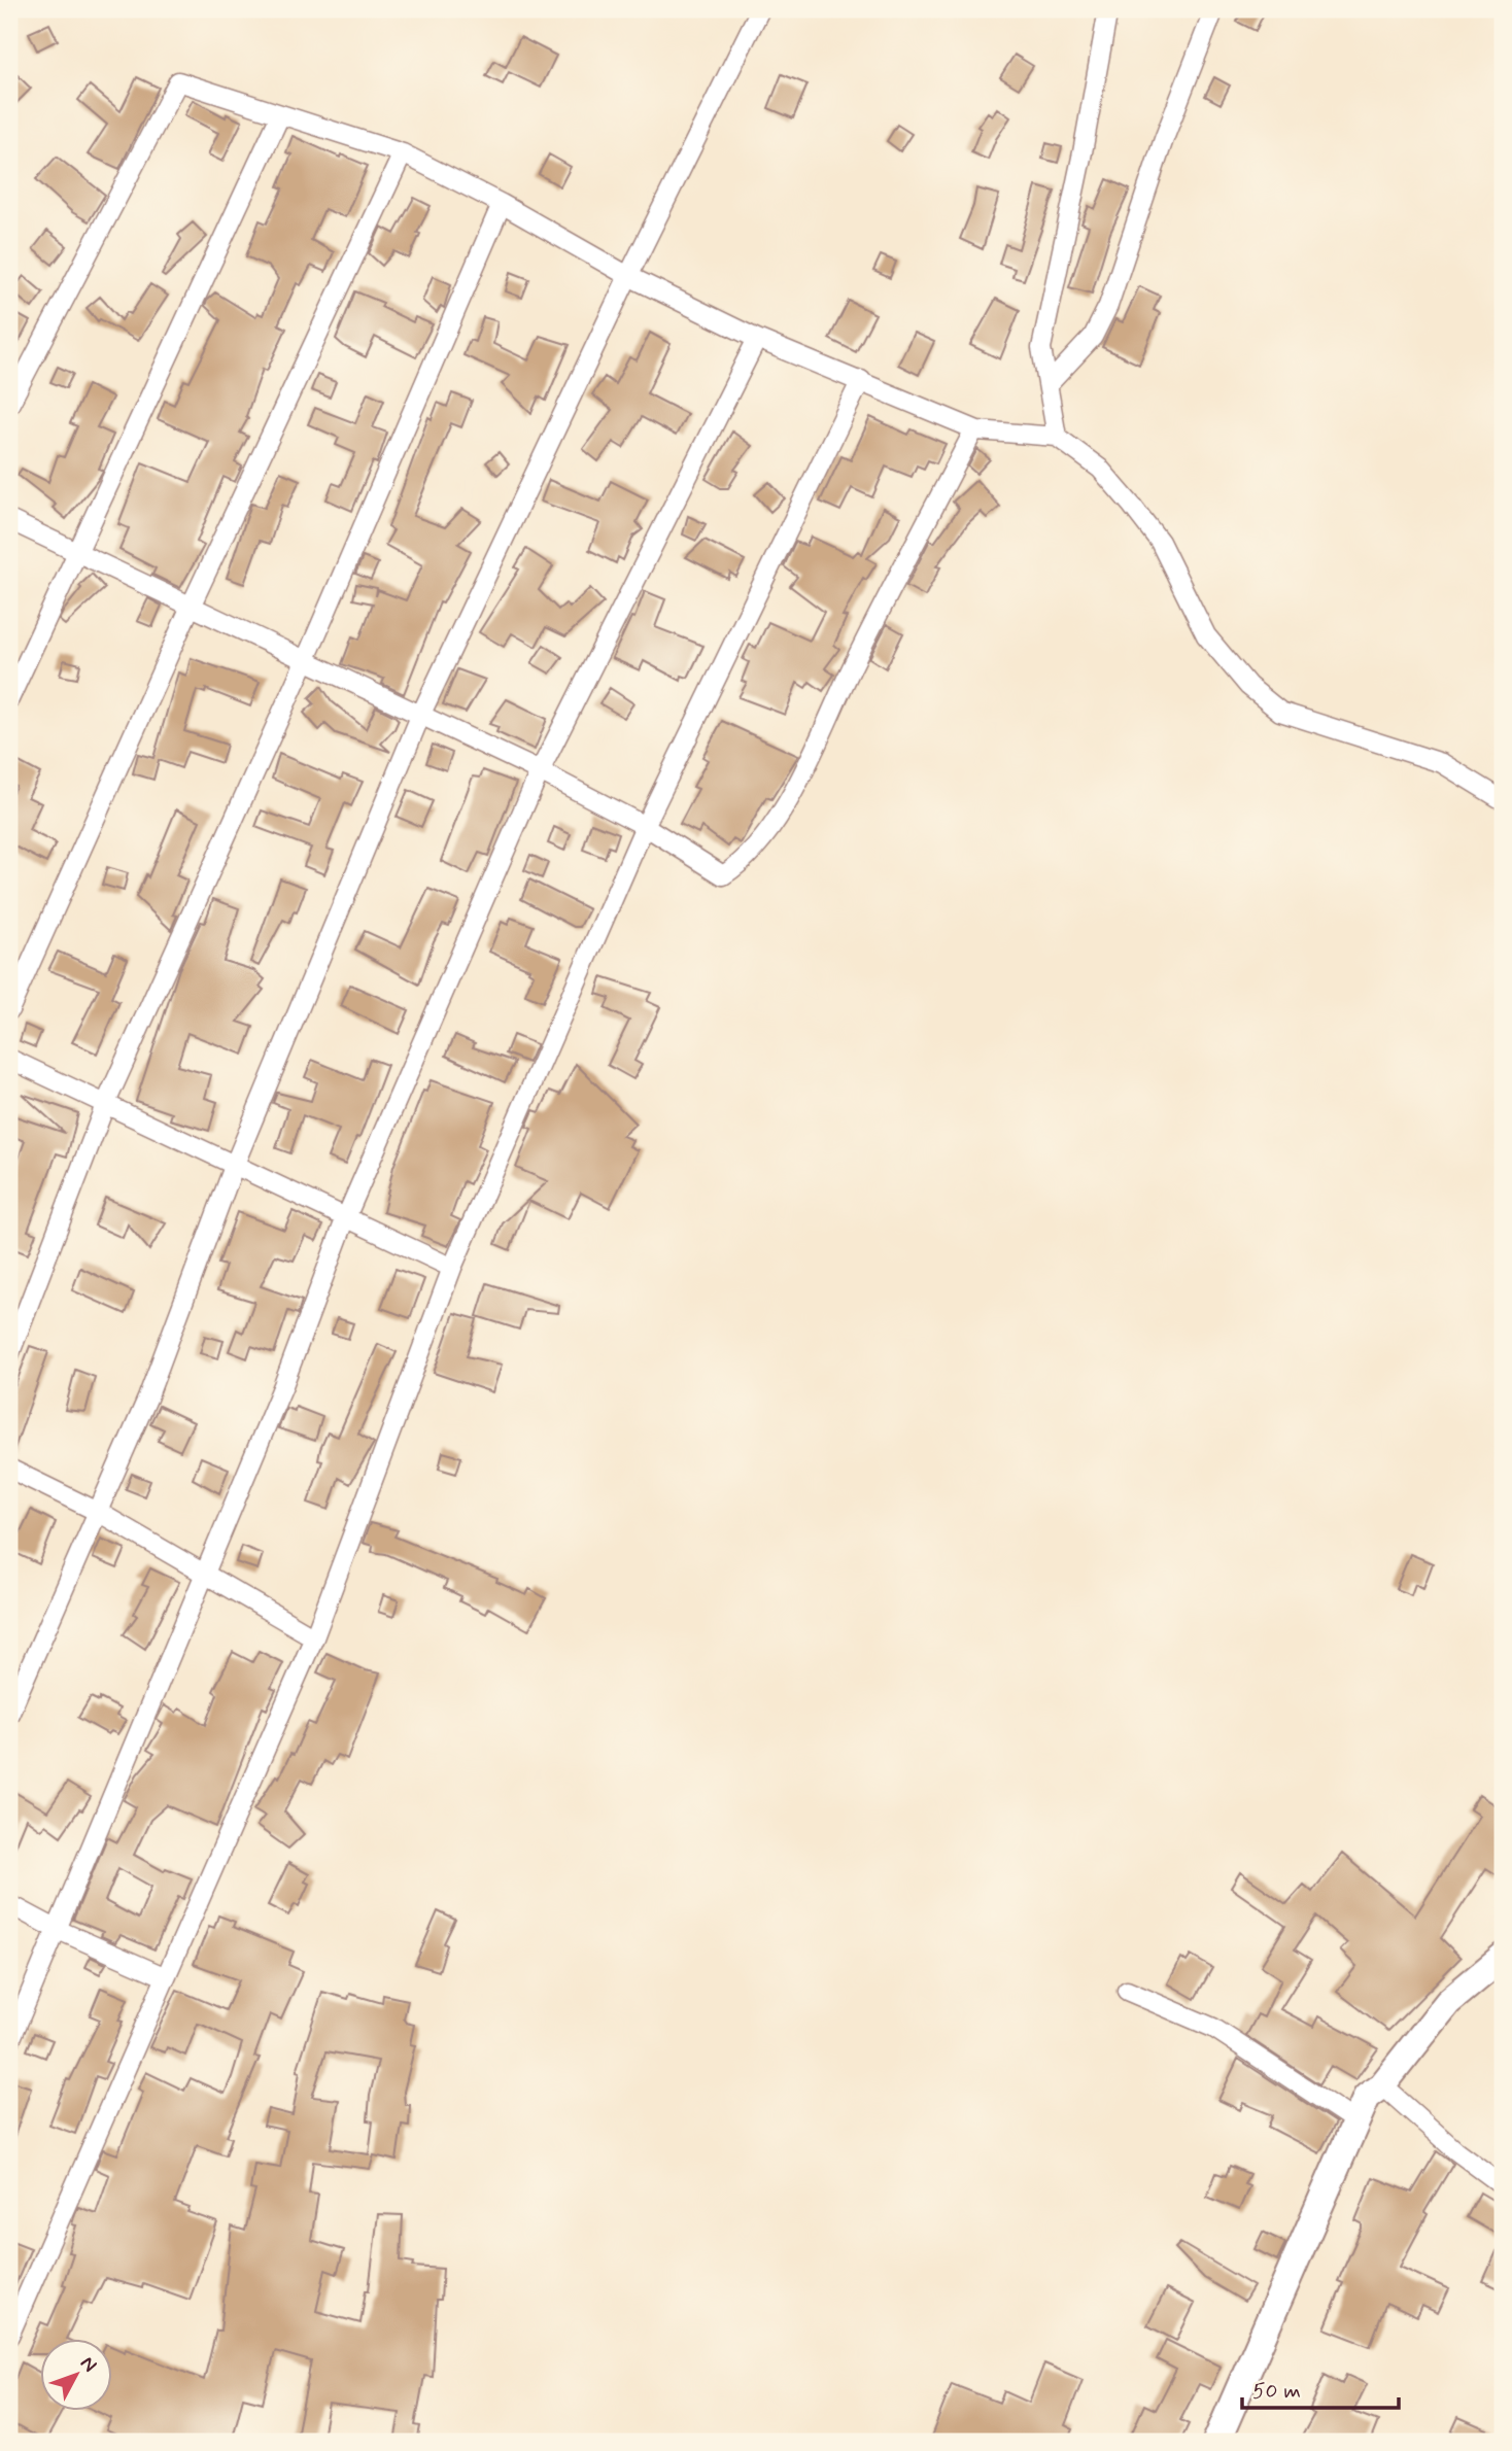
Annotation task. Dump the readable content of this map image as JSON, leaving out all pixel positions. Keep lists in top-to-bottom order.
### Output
{
  "scale_bar": "50 m",
  "north": "top right"
}
